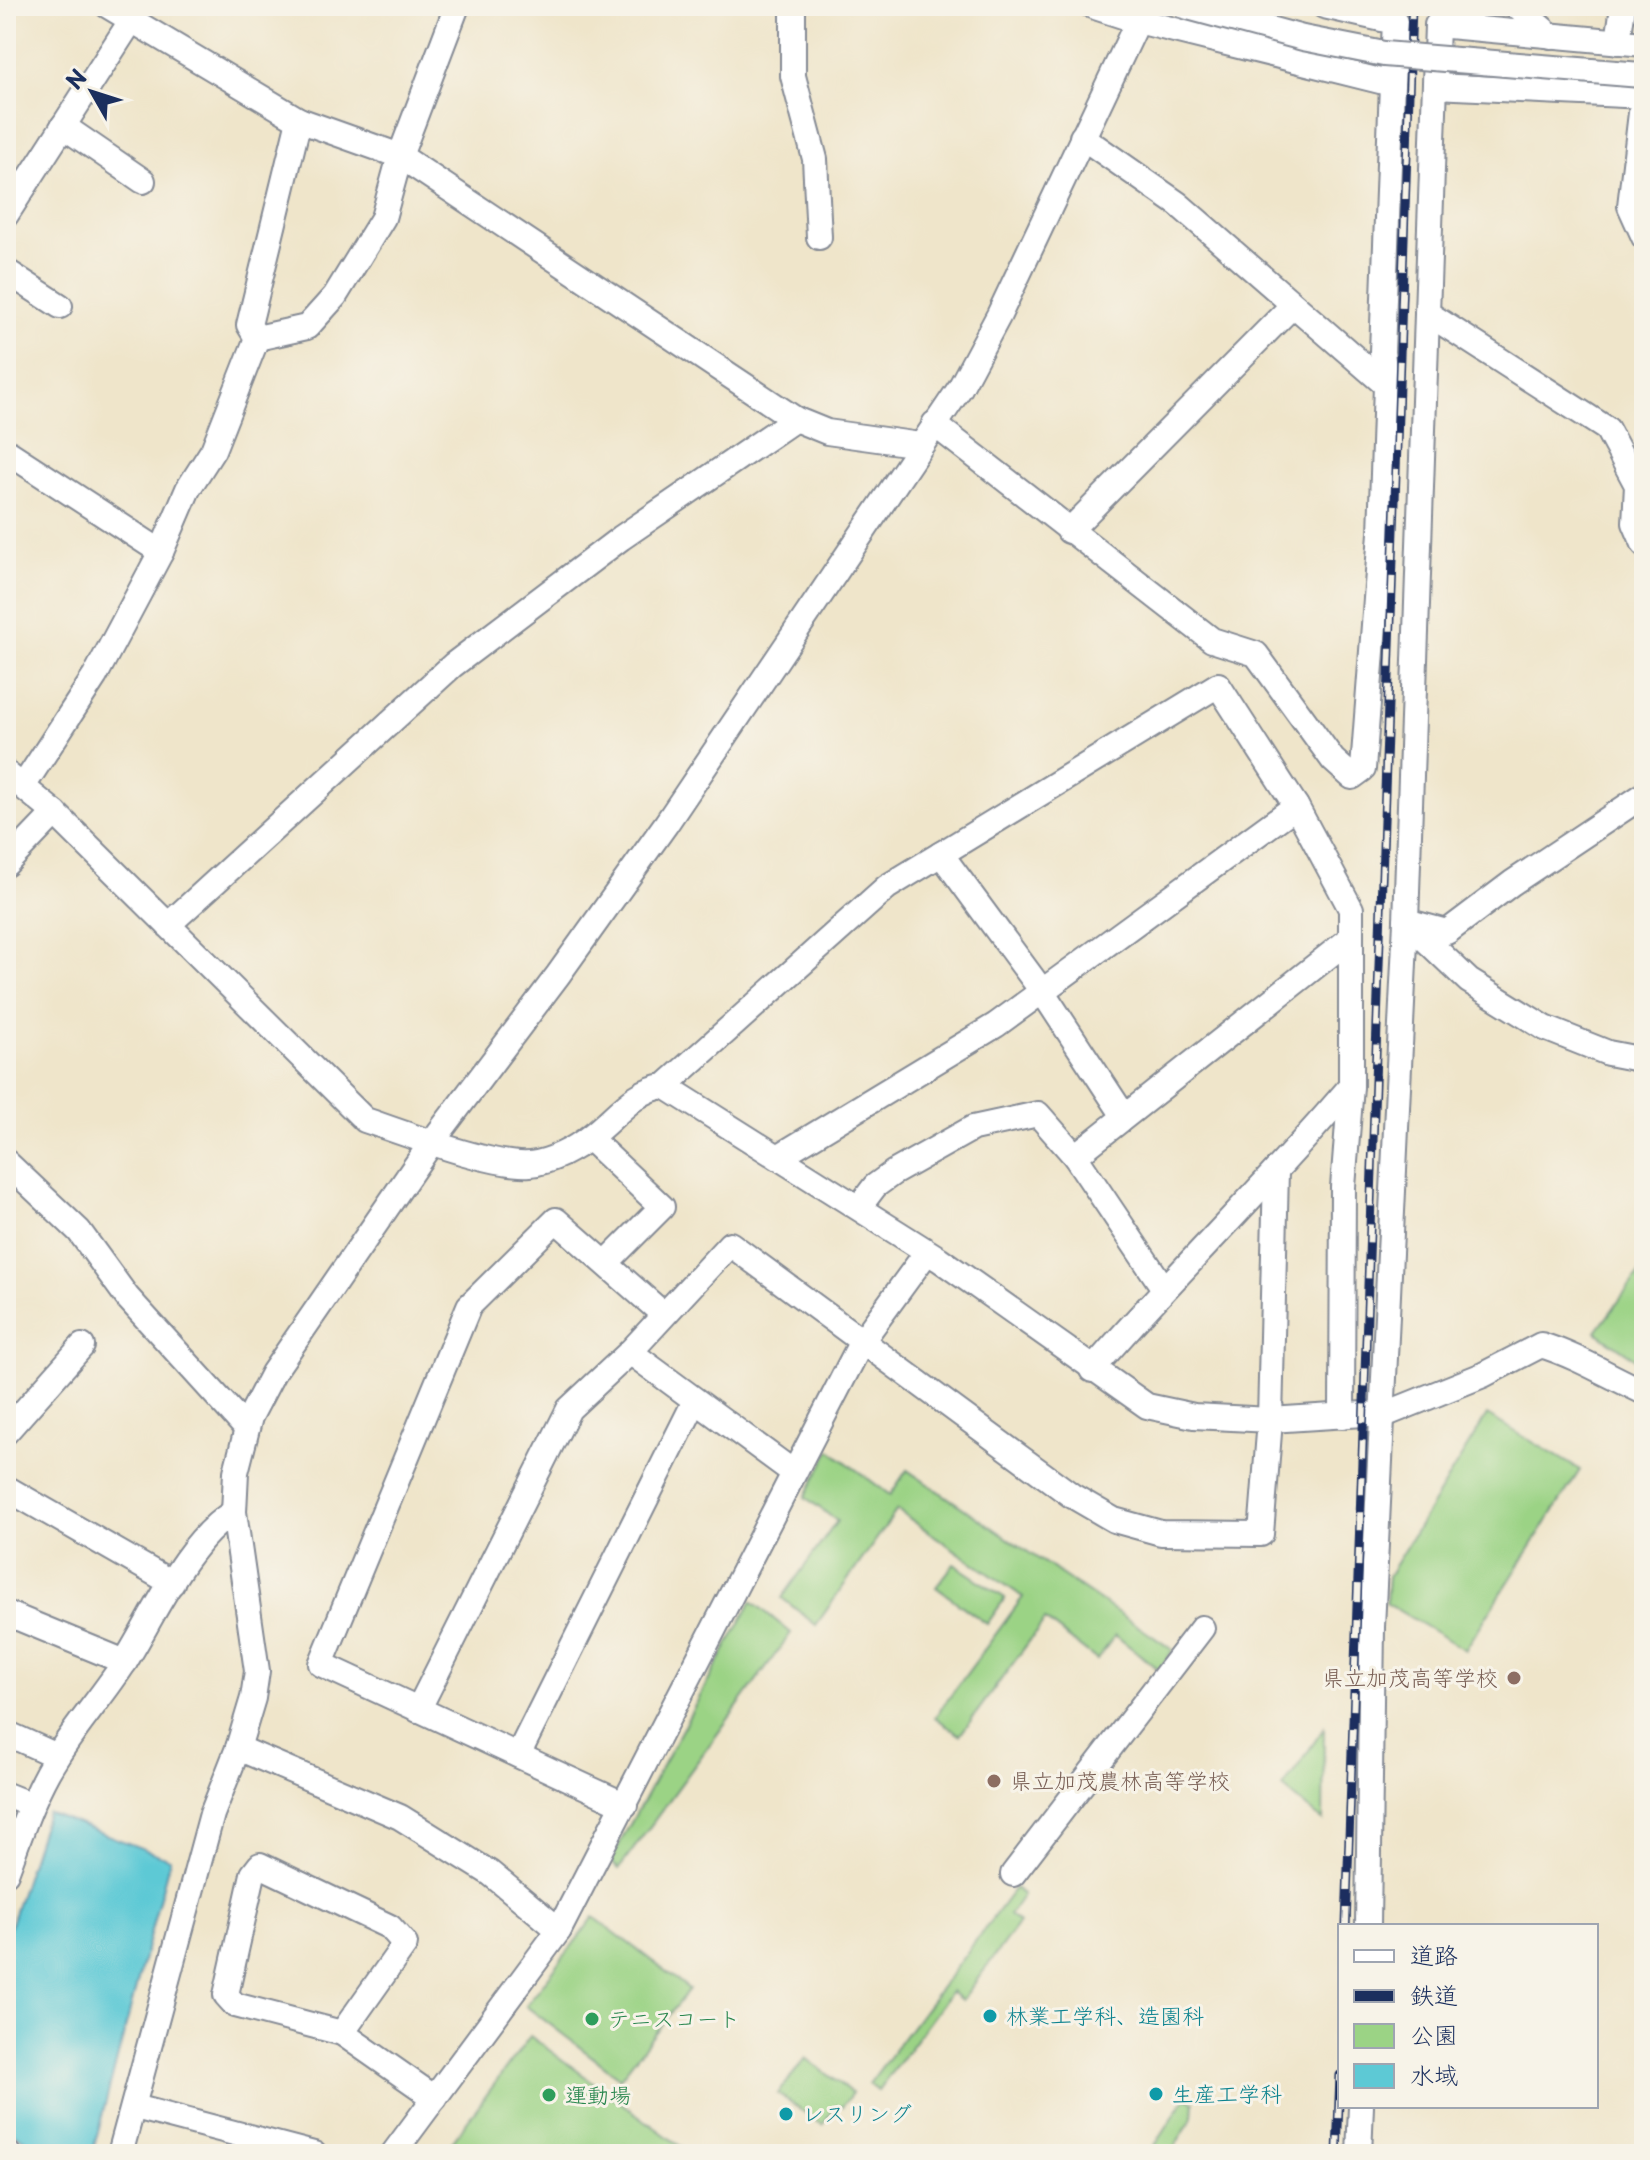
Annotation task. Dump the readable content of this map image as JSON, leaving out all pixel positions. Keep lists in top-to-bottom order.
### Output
{
  "places": [
    "県立加茂高等学校",
    "県立加茂農林高等学校",
    "林業工学科、造園科",
    "テニスコート",
    "生産工学科",
    "運動場",
    "レスリング"
  ],
  "legend": [
    "道路",
    "鉄道",
    "公園",
    "水域"
  ],
  "north": "top left"
}
